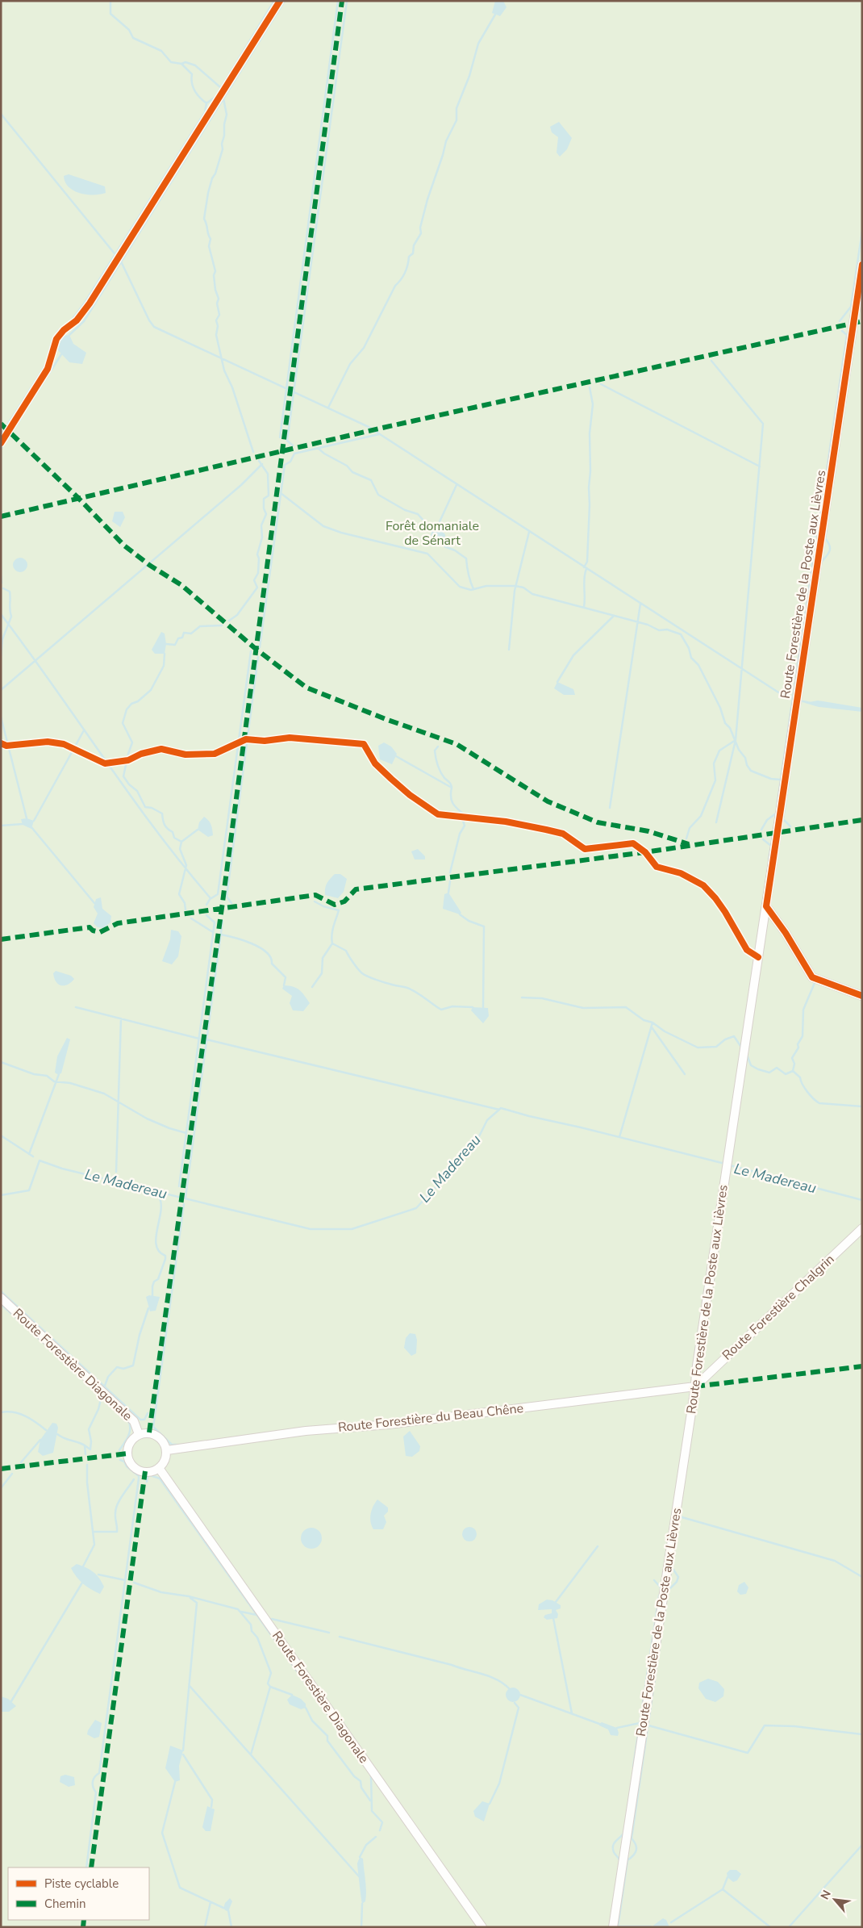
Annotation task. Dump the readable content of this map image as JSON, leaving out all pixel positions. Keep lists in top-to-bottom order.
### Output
{
  "streets": {
    "street": [
      "Route Forestière de la Poste aux Lièvres",
      "Route Forestière Chalgrin",
      "Route Forestière Diagonale",
      "Route Forestière du Beau Chêne"
    ]
  },
  "crossings": [
    ["Route Forestière de la Poste aux Lièvres", "Route Forestière Chalgrin"],
    ["Route Forestière de la Poste aux Lièvres", "Route Forestière du Beau Chêne"],
    ["Route Forestière Chalgrin", "Route Forestière du Beau Chêne"],
    ["Route Forestière Diagonale", "Route Forestière du Beau Chêne"]
  ],
  "water": ["Le Madereau"],
  "parks": ["Forêt domaniale de Sénart"],
  "legend": ["Piste cyclable", "Chemin"],
  "north": "top left"
}
